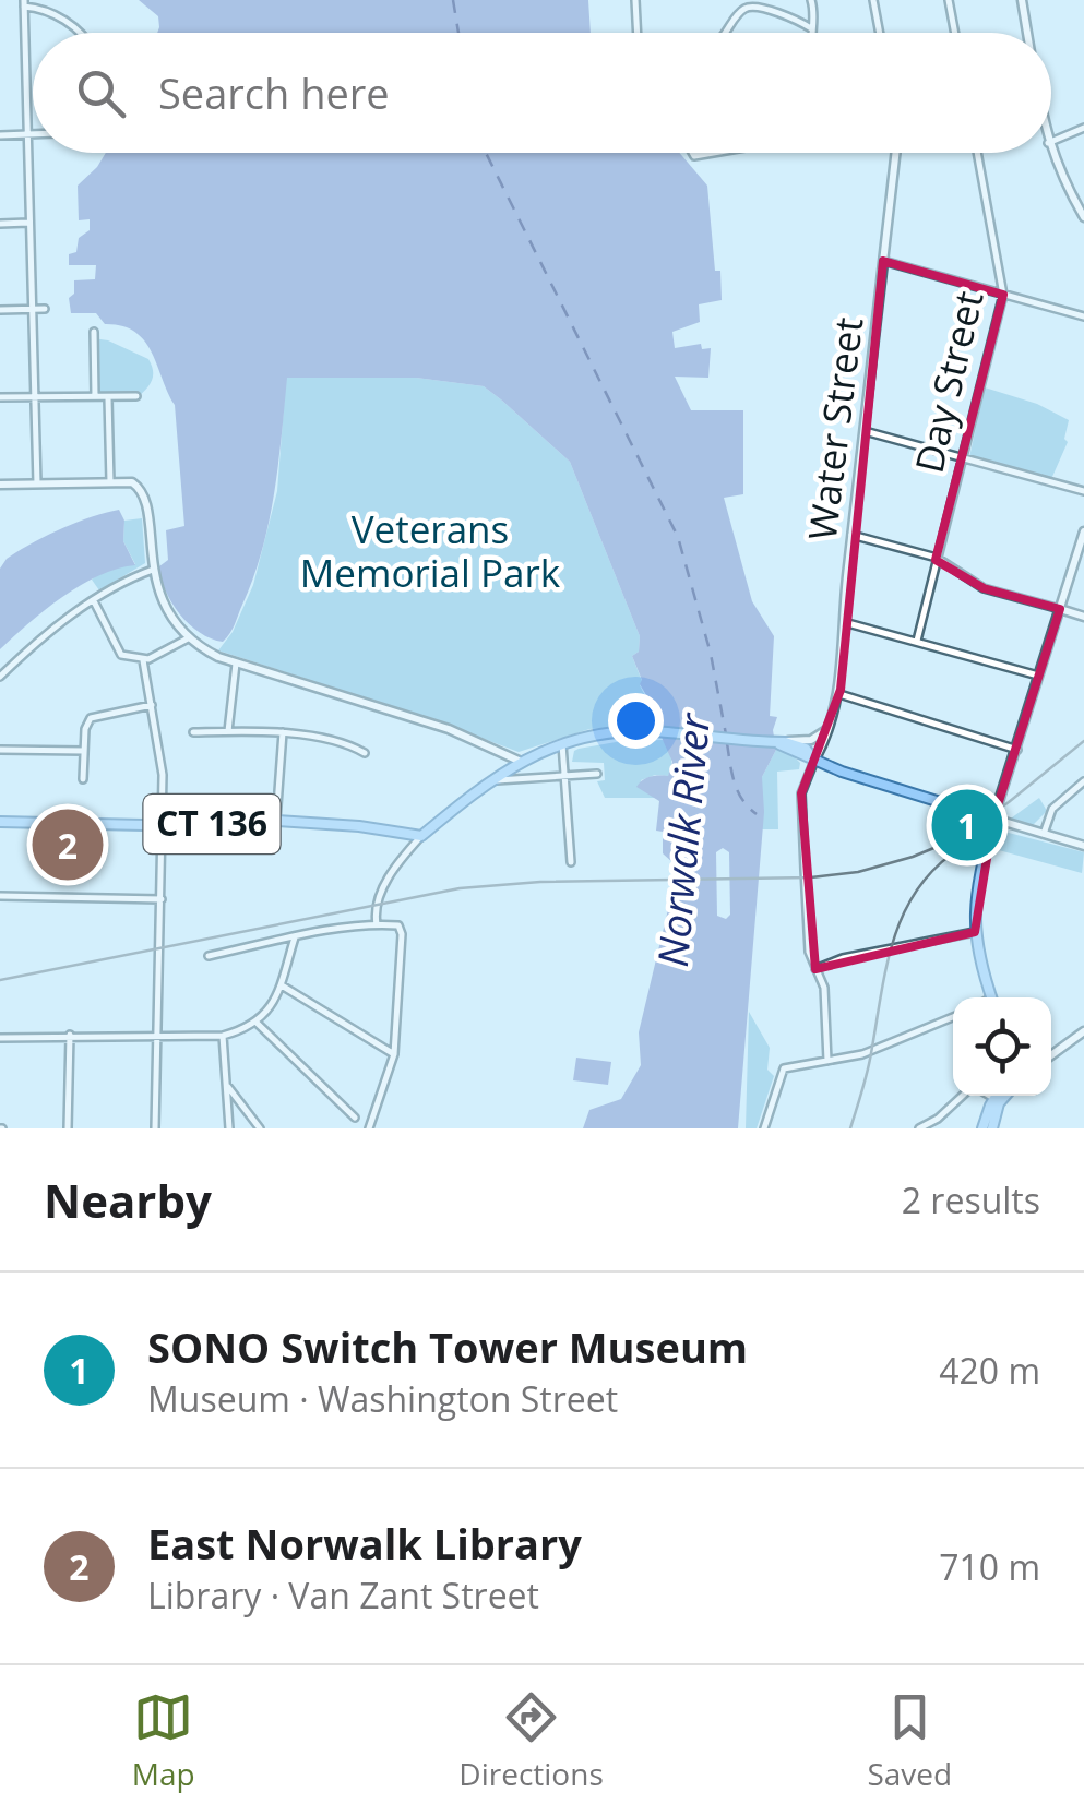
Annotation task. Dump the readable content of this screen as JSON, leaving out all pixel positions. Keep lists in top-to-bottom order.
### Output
{
  "streets": {
    "main road": ["Water Street", "CT 136"],
    "street": ["Day Street"]
  },
  "water": ["Norwalk River"],
  "parks": ["Veterans Memorial Park"],
  "page": {
    "search": "Search here",
    "pins": ["1", "2"],
    "heading": ["Nearby", "2 results"],
    "list": [
      {
        "mark": "1",
        "name": "SONO Switch Tower Museum",
        "note": "Museum · Washington Street",
        "value": "420 m"
      },
      {
        "mark": "2",
        "name": "East Norwalk Library",
        "note": "Library · Van Zant Street",
        "value": "710 m"
      }
    ],
    "nav": ["Map", "Directions", "Saved"]
  }
}
